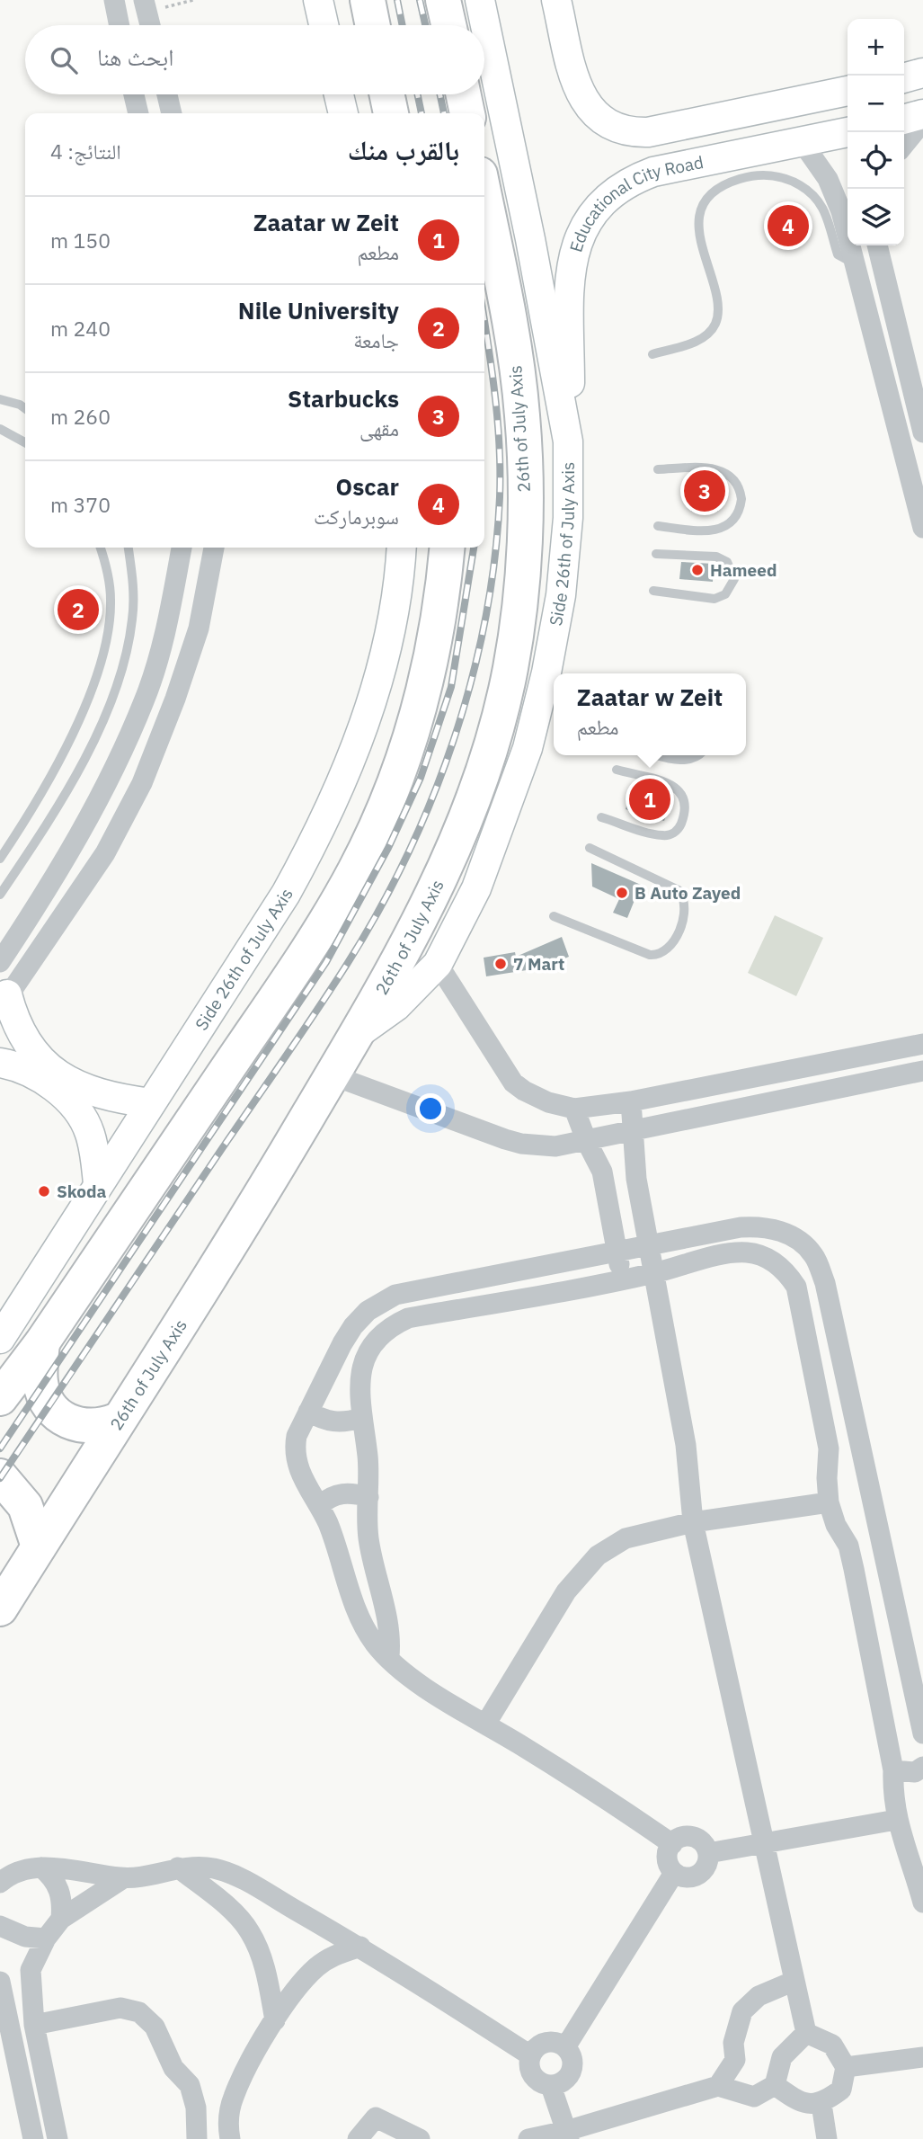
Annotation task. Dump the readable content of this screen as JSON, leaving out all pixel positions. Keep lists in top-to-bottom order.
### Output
{
  "streets": {
    "highway": ["26th of July Axis"],
    "main road": ["Educational City Road", "Side 26th of July Axis"]
  },
  "crossings": [
    ["Educational City Road", "Side 26th of July Axis"],
    ["26th of July Axis", "Side 26th of July Axis"]
  ],
  "places": [
    "Hameed",
    "B Auto Zayed",
    "7 Mart",
    "Skoda"
  ],
  "page": {
    "map_buttons": ["+", "−"],
    "search": "ابحث هنا",
    "heading": ["بالقرب منك", "النتائج: 4"],
    "list": [
      {
        "mark": "1",
        "name": "Zaatar w Zeit",
        "note": "مطعم",
        "value": "150 m"
      },
      {
        "mark": "2",
        "name": "Nile University",
        "note": "جامعة",
        "value": "240 m"
      },
      {
        "mark": "3",
        "name": "Starbucks",
        "note": "مقهى",
        "value": "260 m"
      },
      {
        "mark": "4",
        "name": "Oscar",
        "note": "سوبرماركت",
        "value": "370 m"
      }
    ],
    "pins": [
      "4",
      "3",
      "2",
      "1"
    ],
    "popup": ["Zaatar w Zeit", "مطعم"]
  }
}
